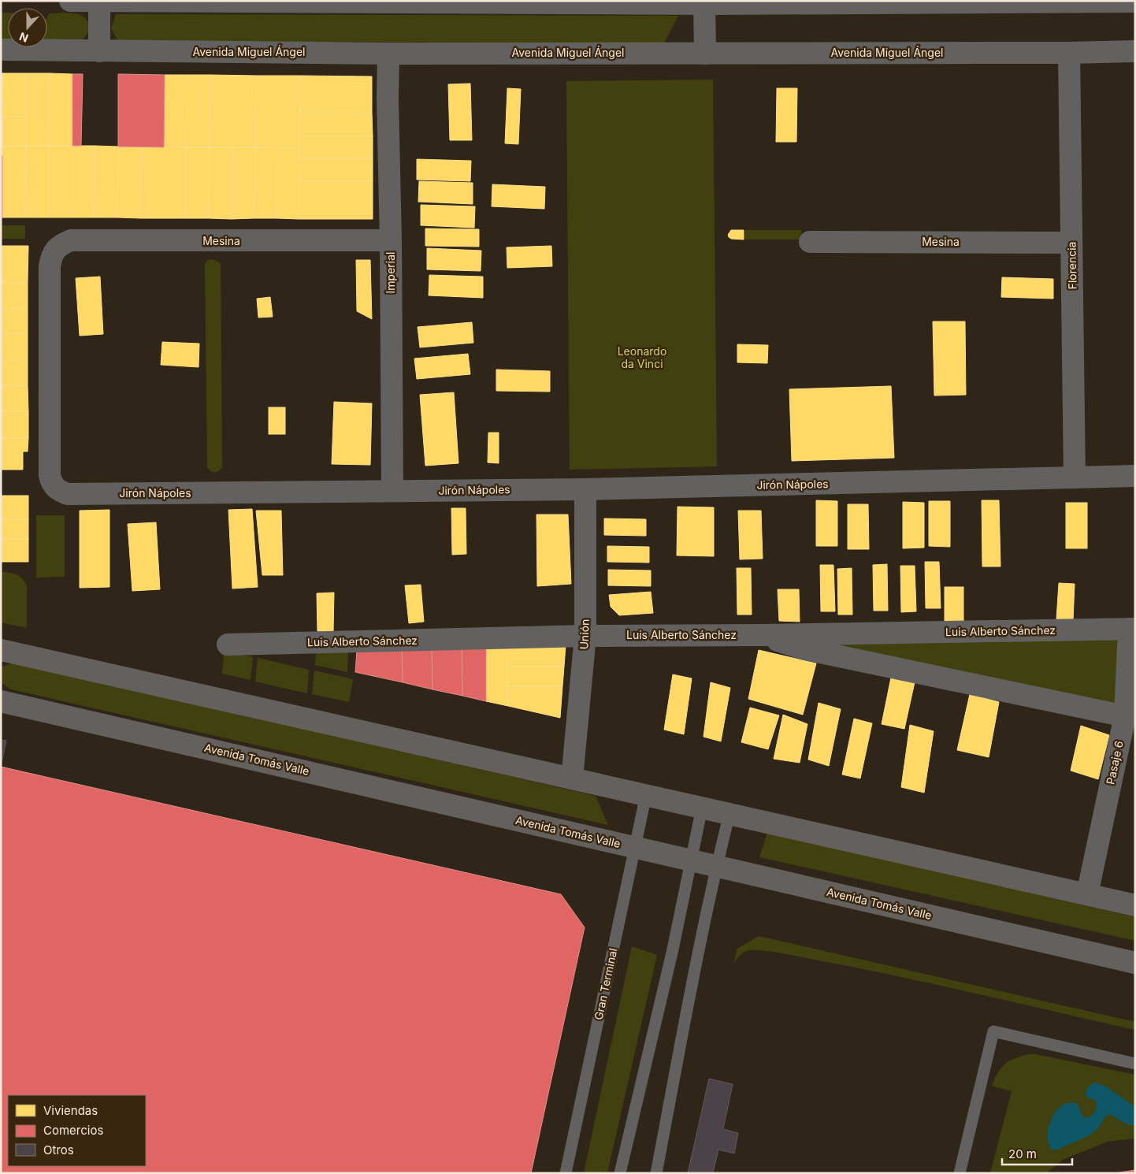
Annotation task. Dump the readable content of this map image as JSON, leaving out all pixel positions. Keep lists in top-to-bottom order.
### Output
{
  "streets": {
    "main road": ["Avenida Tomás Valle"],
    "street": [
      "Avenida Miguel Ángel",
      "Mesina",
      "Florencia",
      "Imperial",
      "Jirón Nápoles",
      "Luis Alberto Sánchez",
      "Unión",
      "Pasaje 6"
    ],
    "lane": ["Gran Terminal"]
  },
  "crossings": [
    ["Avenida Miguel Ángel", "Florencia"],
    ["Avenida Miguel Ángel", "Imperial"],
    ["Mesina", "Florencia"],
    ["Mesina", "Imperial"],
    ["Mesina", "Jirón Nápoles"],
    ["Florencia", "Jirón Nápoles"],
    ["Imperial", "Jirón Nápoles"],
    ["Jirón Nápoles", "Unión"],
    ["Luis Alberto Sánchez", "Unión"],
    ["Luis Alberto Sánchez", "Pasaje 6"],
    ["Avenida Tomás Valle", "Gran Terminal"]
  ],
  "parks": ["Leonardo da Vinci"],
  "legend": ["Viviendas", "Comercios", "Otros"],
  "scale_bar": "20 m",
  "north": "bottom"
}
